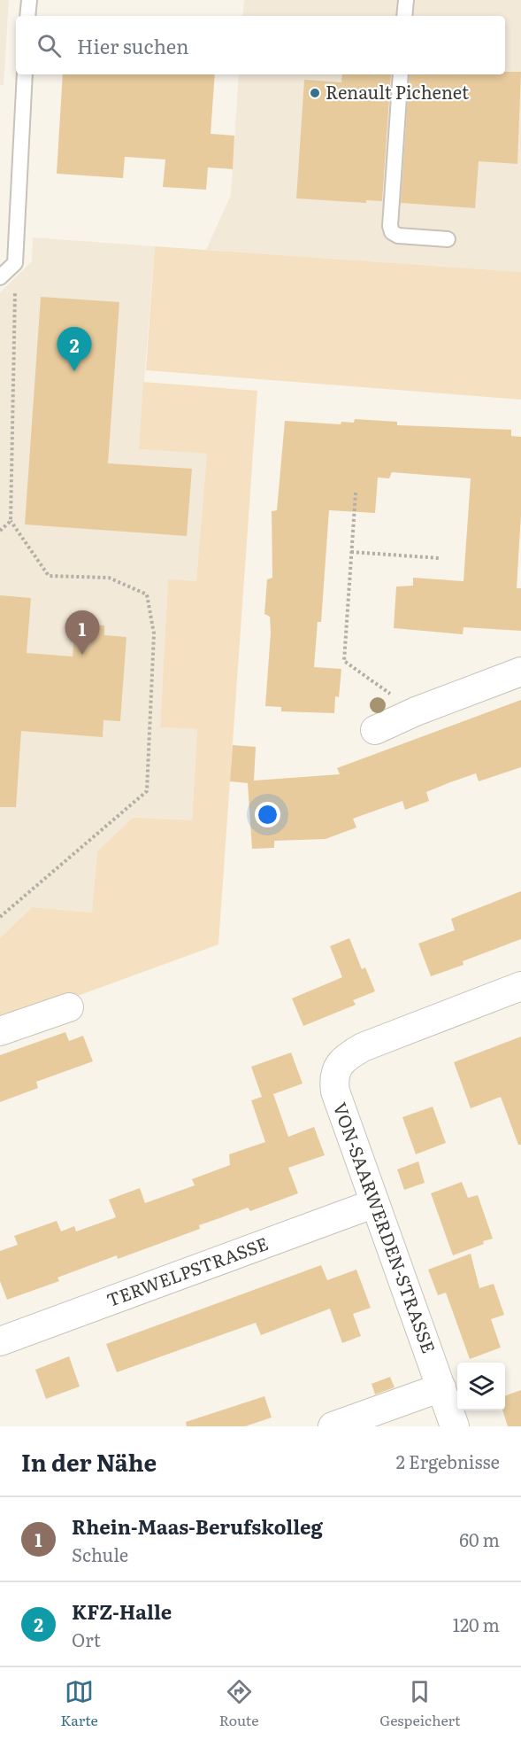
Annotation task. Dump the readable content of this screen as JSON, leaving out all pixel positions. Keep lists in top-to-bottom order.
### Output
{
  "streets": {
    "street": ["VON-SAARWERDEN-STRASSE", "TERWELPSTRASSE"]
  },
  "crossings": [
    ["VON-SAARWERDEN-STRASSE", "TERWELPSTRASSE"]
  ],
  "places": ["Renault Pichenet"],
  "page": {
    "search": "Hier suchen",
    "pins": ["2", "1"],
    "heading": ["In der Nähe", "2 Ergebnisse"],
    "list": [
      {
        "mark": "1",
        "name": "Rhein-Maas-Berufskolleg",
        "note": "Schule",
        "value": "60 m"
      },
      {
        "mark": "2",
        "name": "KFZ-Halle",
        "note": "Ort",
        "value": "120 m"
      }
    ],
    "nav": ["Karte", "Route", "Gespeichert"]
  }
}
